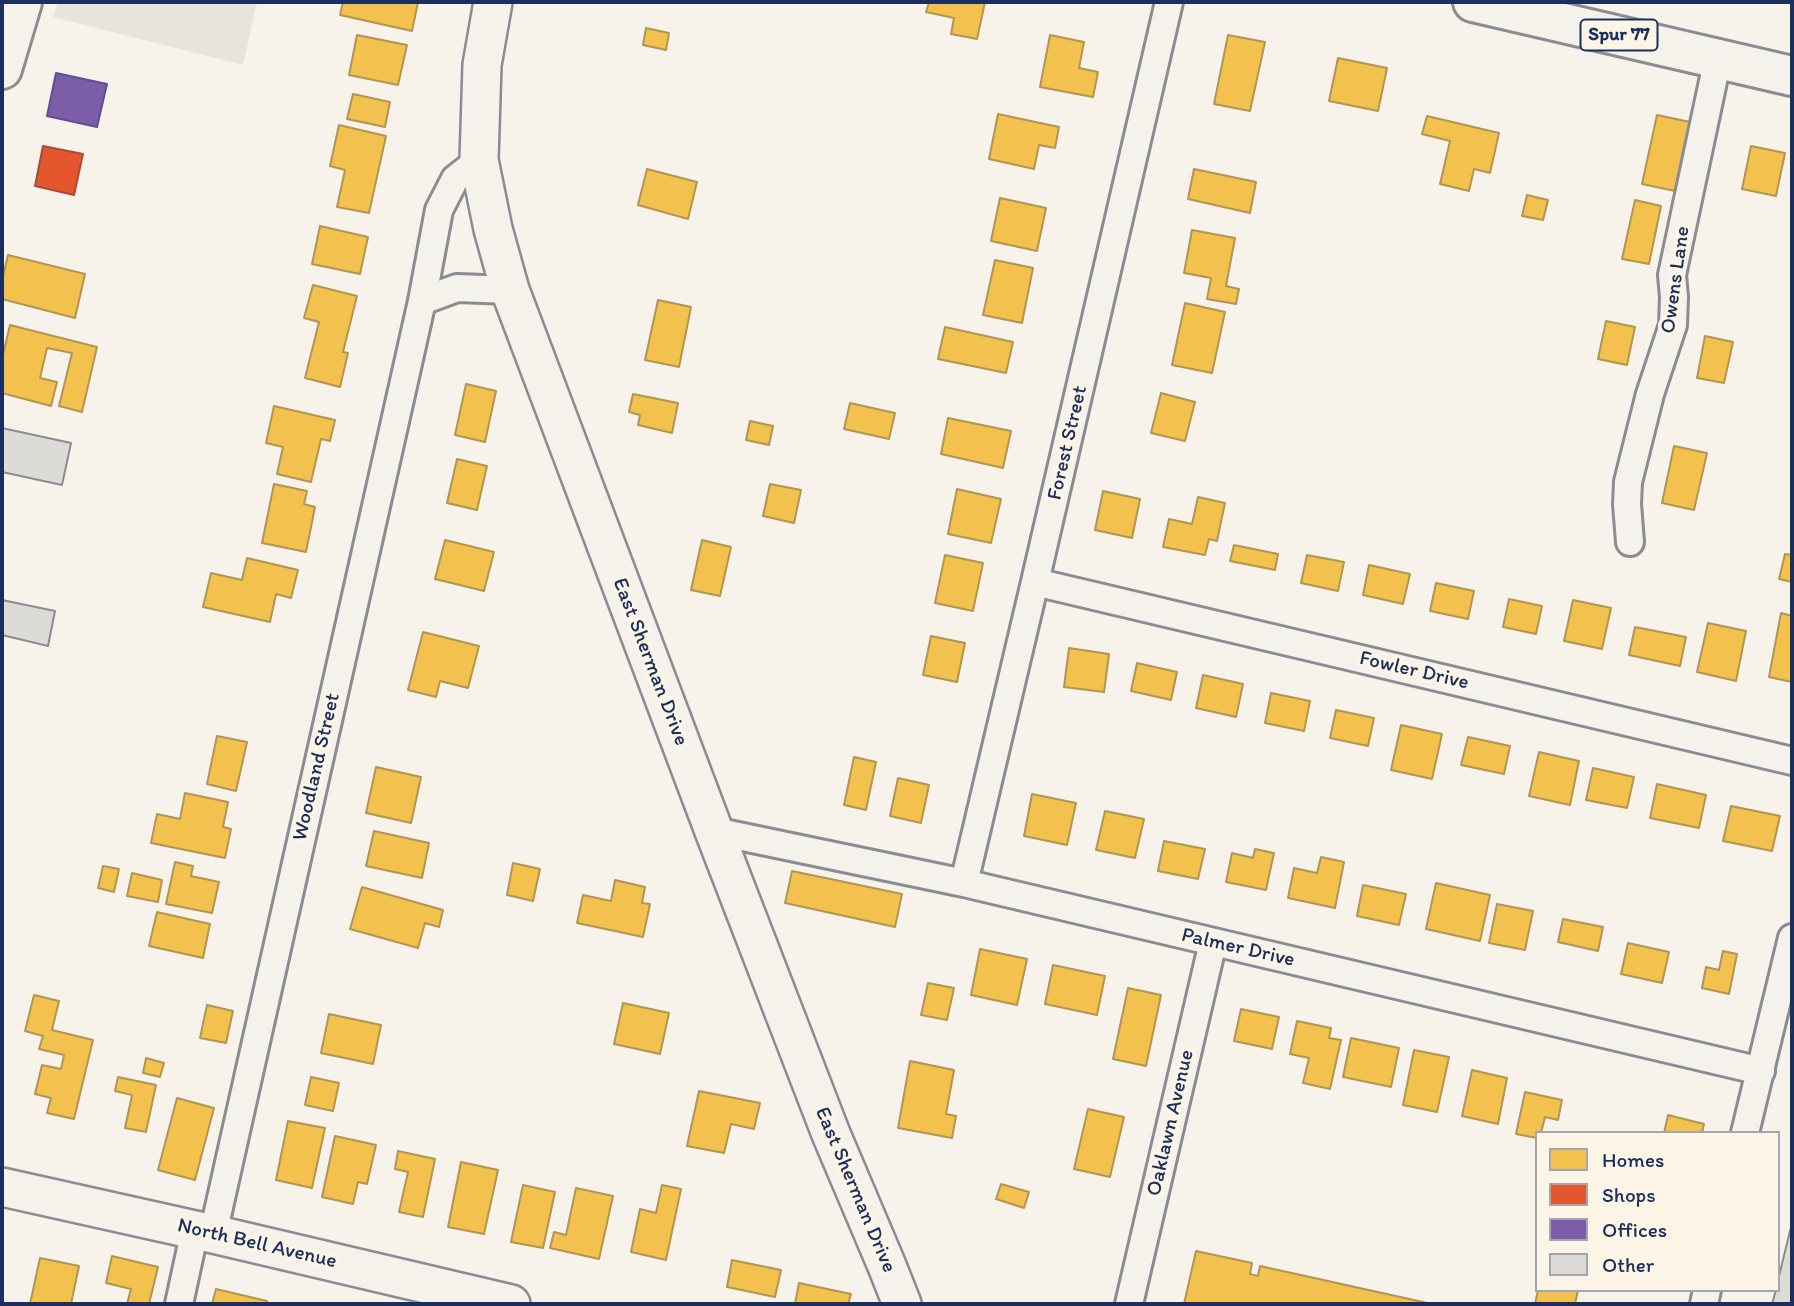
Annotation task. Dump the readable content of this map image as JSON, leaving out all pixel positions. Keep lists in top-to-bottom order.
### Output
{
  "streets": {
    "main road": ["Spur 77", "East Sherman Drive", "North Bell Avenue"],
    "street": [
      "Owens Lane",
      "Forest Street",
      "Fowler Drive",
      "Woodland Street",
      "Palmer Drive",
      "Oaklawn Avenue"
    ]
  },
  "crossings": [
    ["Spur 77", "Owens Lane"],
    ["Forest Street", "Fowler Drive"],
    ["Forest Street", "Palmer Drive"],
    ["East Sherman Drive", "Woodland Street"],
    ["East Sherman Drive", "Palmer Drive"],
    ["Woodland Street", "North Bell Avenue"],
    ["Palmer Drive", "Oaklawn Avenue"]
  ],
  "legend": [
    "Homes",
    "Shops",
    "Offices",
    "Other"
  ]
}
